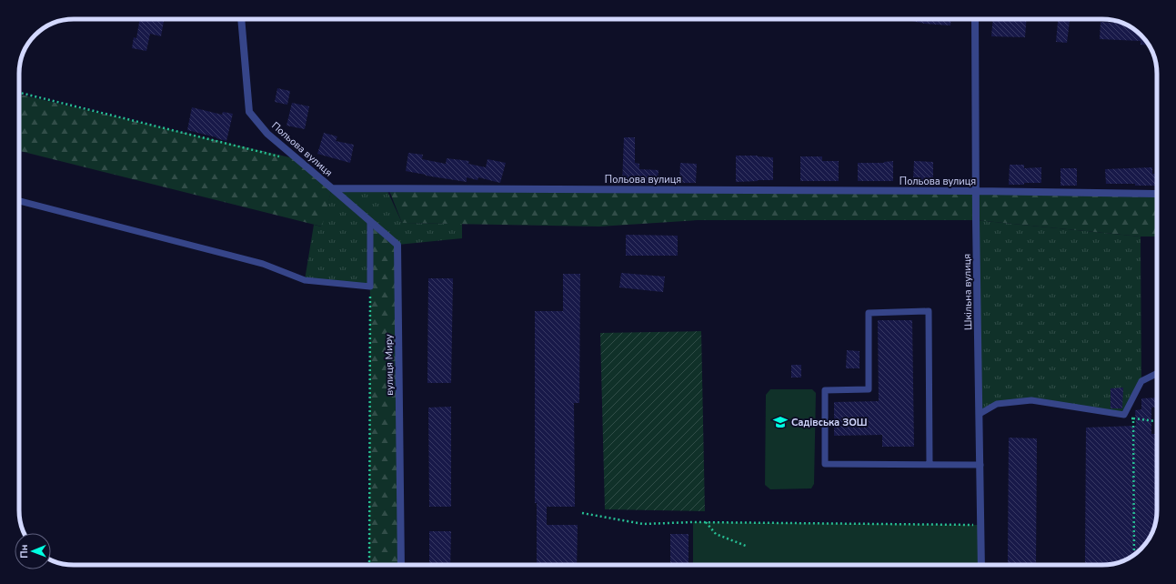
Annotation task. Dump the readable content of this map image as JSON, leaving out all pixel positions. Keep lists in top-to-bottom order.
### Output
{
  "streets": {
    "street": ["Польова вулиця", "Шкільна вулиця", "вулиця Миру"]
  },
  "crossings": [
    ["Польова вулиця", "Шкільна вулиця"],
    ["Польова вулиця", "вулиця Миру"]
  ],
  "places": {
    "school or university": ["Садівська ЗОШ"]
  },
  "north": "left"
}
